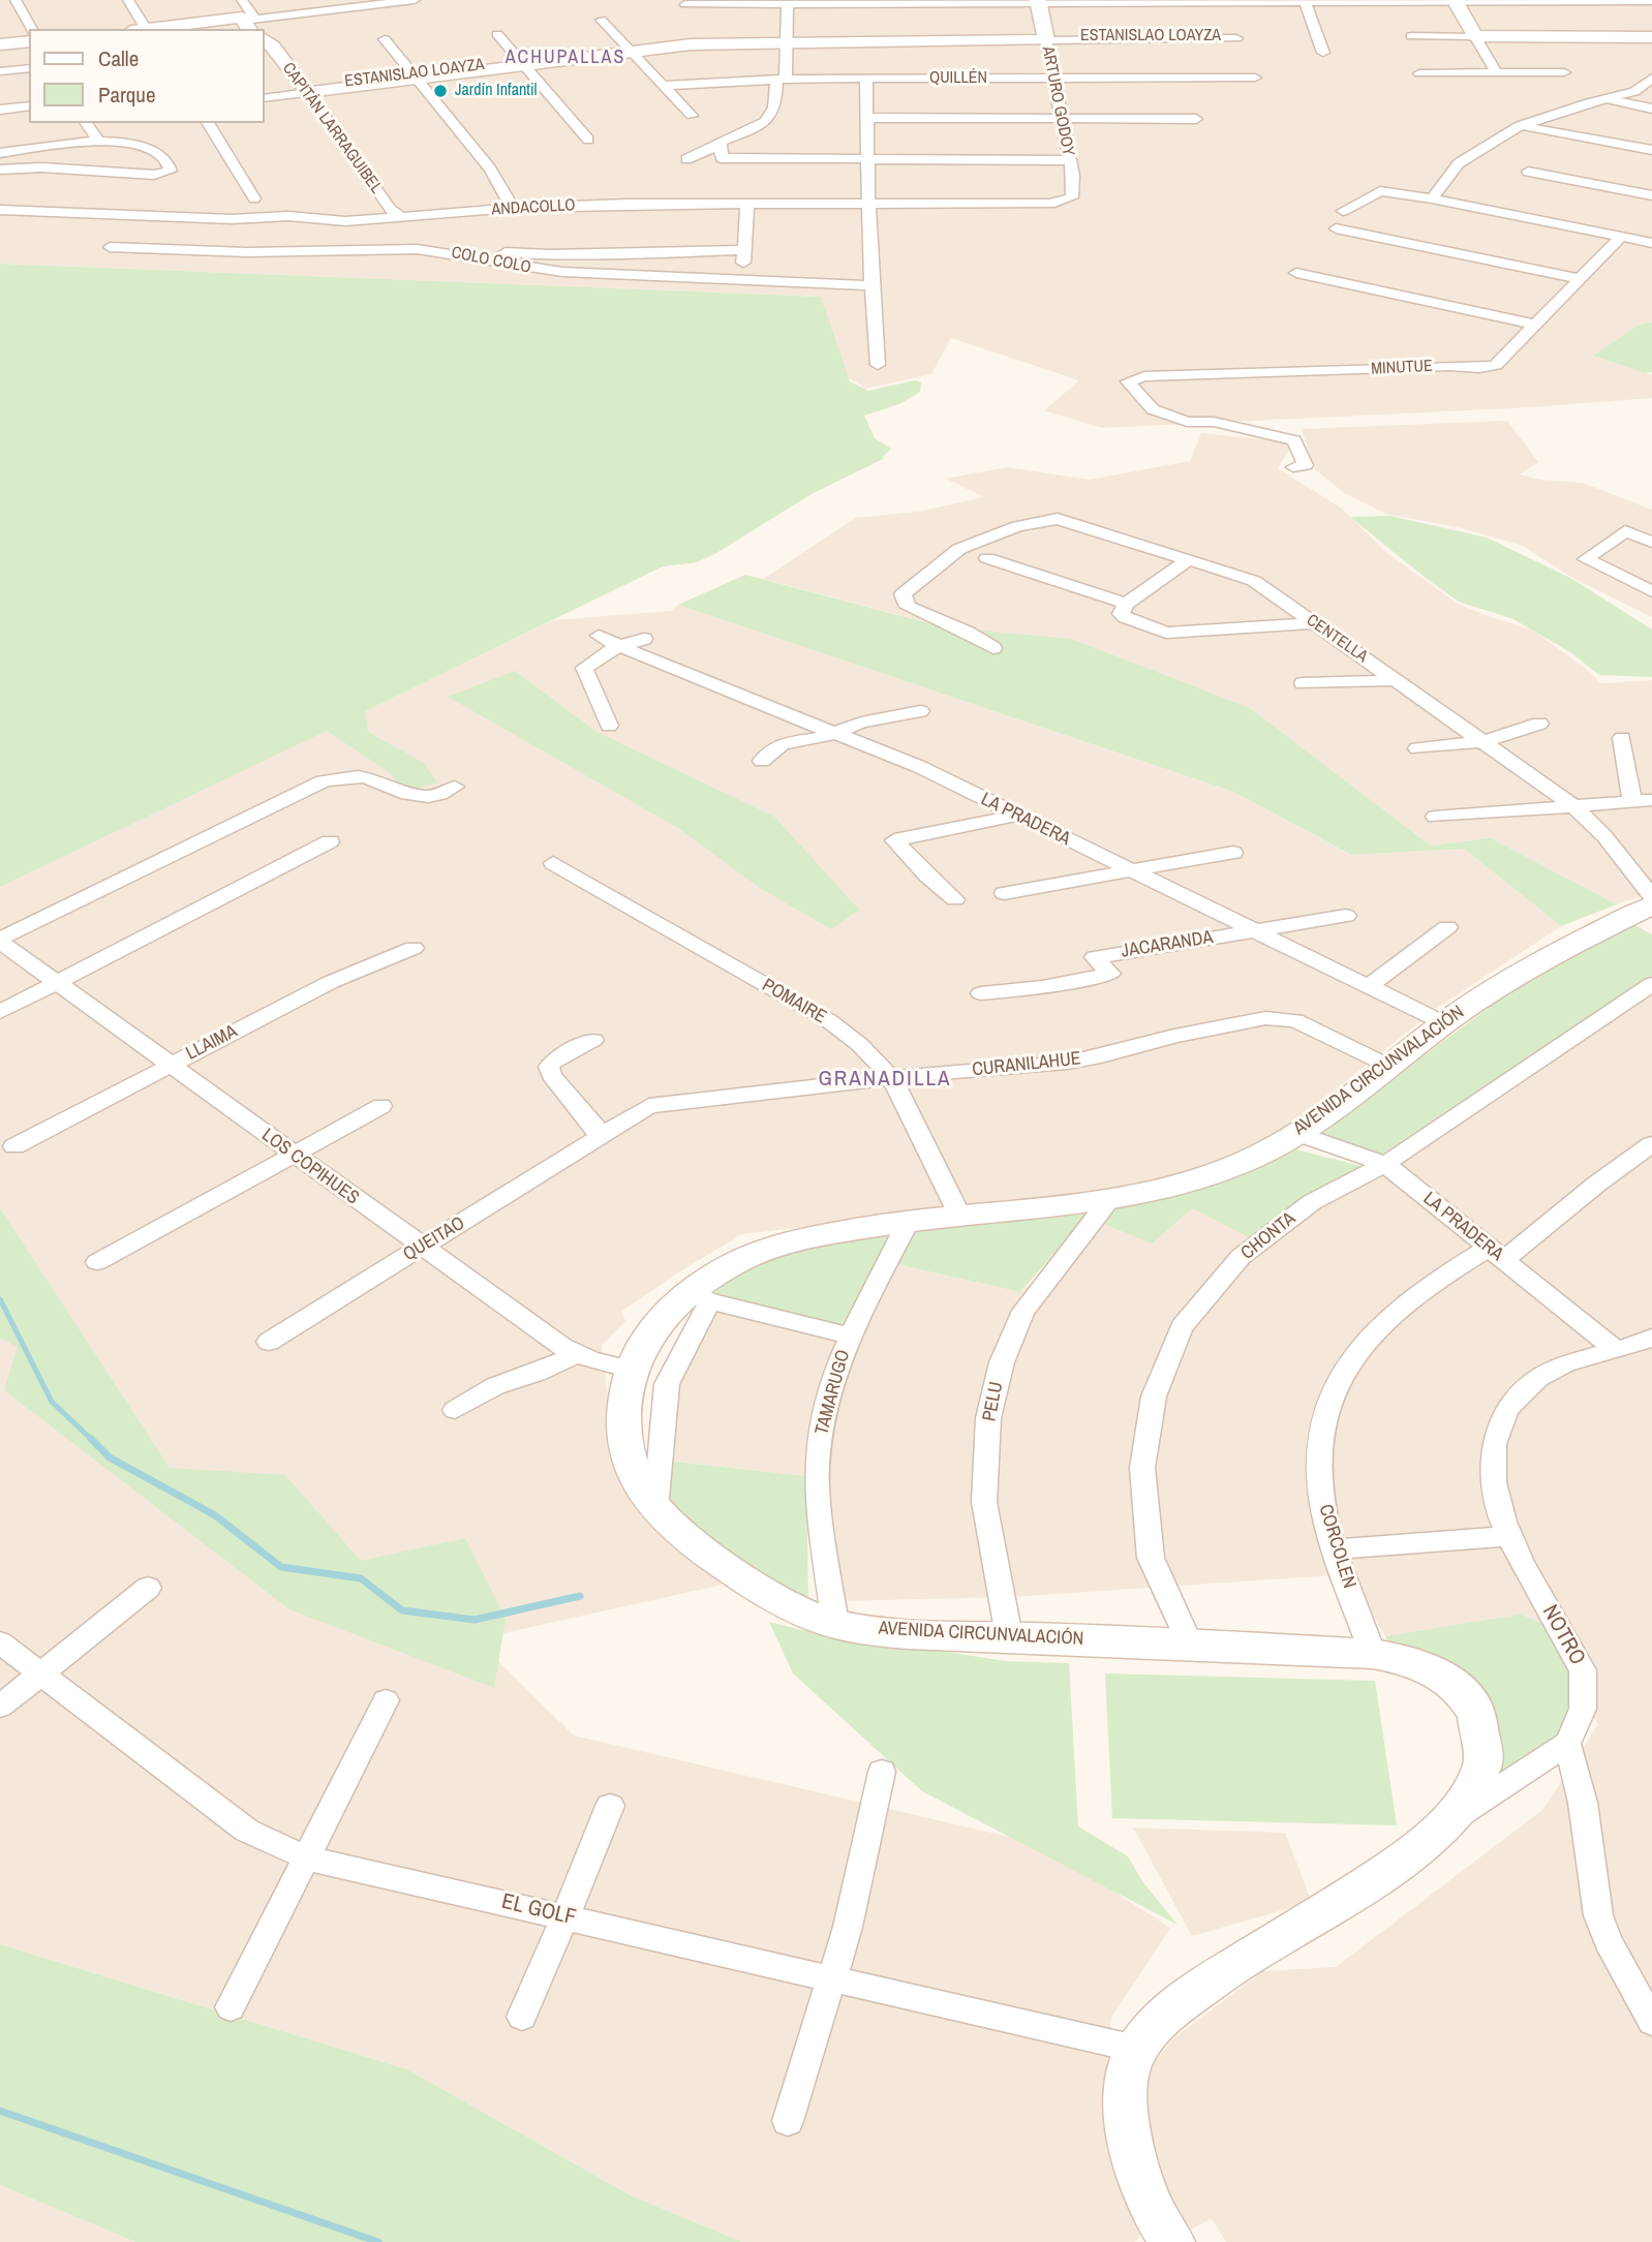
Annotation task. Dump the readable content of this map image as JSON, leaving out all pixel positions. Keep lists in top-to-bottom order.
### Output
{
  "streets": {
    "street": [
      "ESTANISLAO LOAYZA",
      "QUILLÉN",
      "ARTURO GODOY",
      "CAPITÁN LARRAGUIBEL",
      "ANDACOLLO",
      "COLO COLO",
      "MINUTUE",
      "CENTELLA",
      "LA PRADERA",
      "JACARANDA",
      "POMAIRE",
      "LLAIMA",
      "CURANILAHUE",
      "AVENIDA CIRCUNVALACIÓN",
      "LOS COPIHUES",
      "CHONTA",
      "QUEITAO",
      "TAMARUGO",
      "PELU",
      "CORCOLEN",
      "NOTRO",
      "EL GOLF"
    ]
  },
  "crossings": [
    ["ESTANISLAO LOAYZA", "ARTURO GODOY"],
    ["ESTANISLAO LOAYZA", "CAPITÁN LARRAGUIBEL"],
    ["QUILLÉN", "ARTURO GODOY"],
    ["ARTURO GODOY", "ANDACOLLO"],
    ["CAPITÁN LARRAGUIBEL", "ANDACOLLO"],
    ["CENTELLA", "AVENIDA CIRCUNVALACIÓN"],
    ["LA PRADERA", "JACARANDA"],
    ["LA PRADERA", "AVENIDA CIRCUNVALACIÓN"],
    ["LA PRADERA", "CHONTA"],
    ["LA PRADERA", "CORCOLEN"],
    ["LA PRADERA", "NOTRO"],
    ["POMAIRE", "CURANILAHUE"],
    ["POMAIRE", "AVENIDA CIRCUNVALACIÓN"],
    ["LLAIMA", "LOS COPIHUES"],
    ["CURANILAHUE", "AVENIDA CIRCUNVALACIÓN"],
    ["CURANILAHUE", "QUEITAO"],
    ["AVENIDA CIRCUNVALACIÓN", "LOS COPIHUES"],
    ["AVENIDA CIRCUNVALACIÓN", "CHONTA"],
    ["AVENIDA CIRCUNVALACIÓN", "TAMARUGO"],
    ["AVENIDA CIRCUNVALACIÓN", "PELU"],
    ["AVENIDA CIRCUNVALACIÓN", "CORCOLEN"],
    ["AVENIDA CIRCUNVALACIÓN", "EL GOLF"],
    ["LOS COPIHUES", "QUEITAO"]
  ],
  "districts": ["ACHUPALLAS", "GRANADILLA"],
  "places": ["Jardín Infantil"],
  "legend": ["Calle", "Parque"]
}
